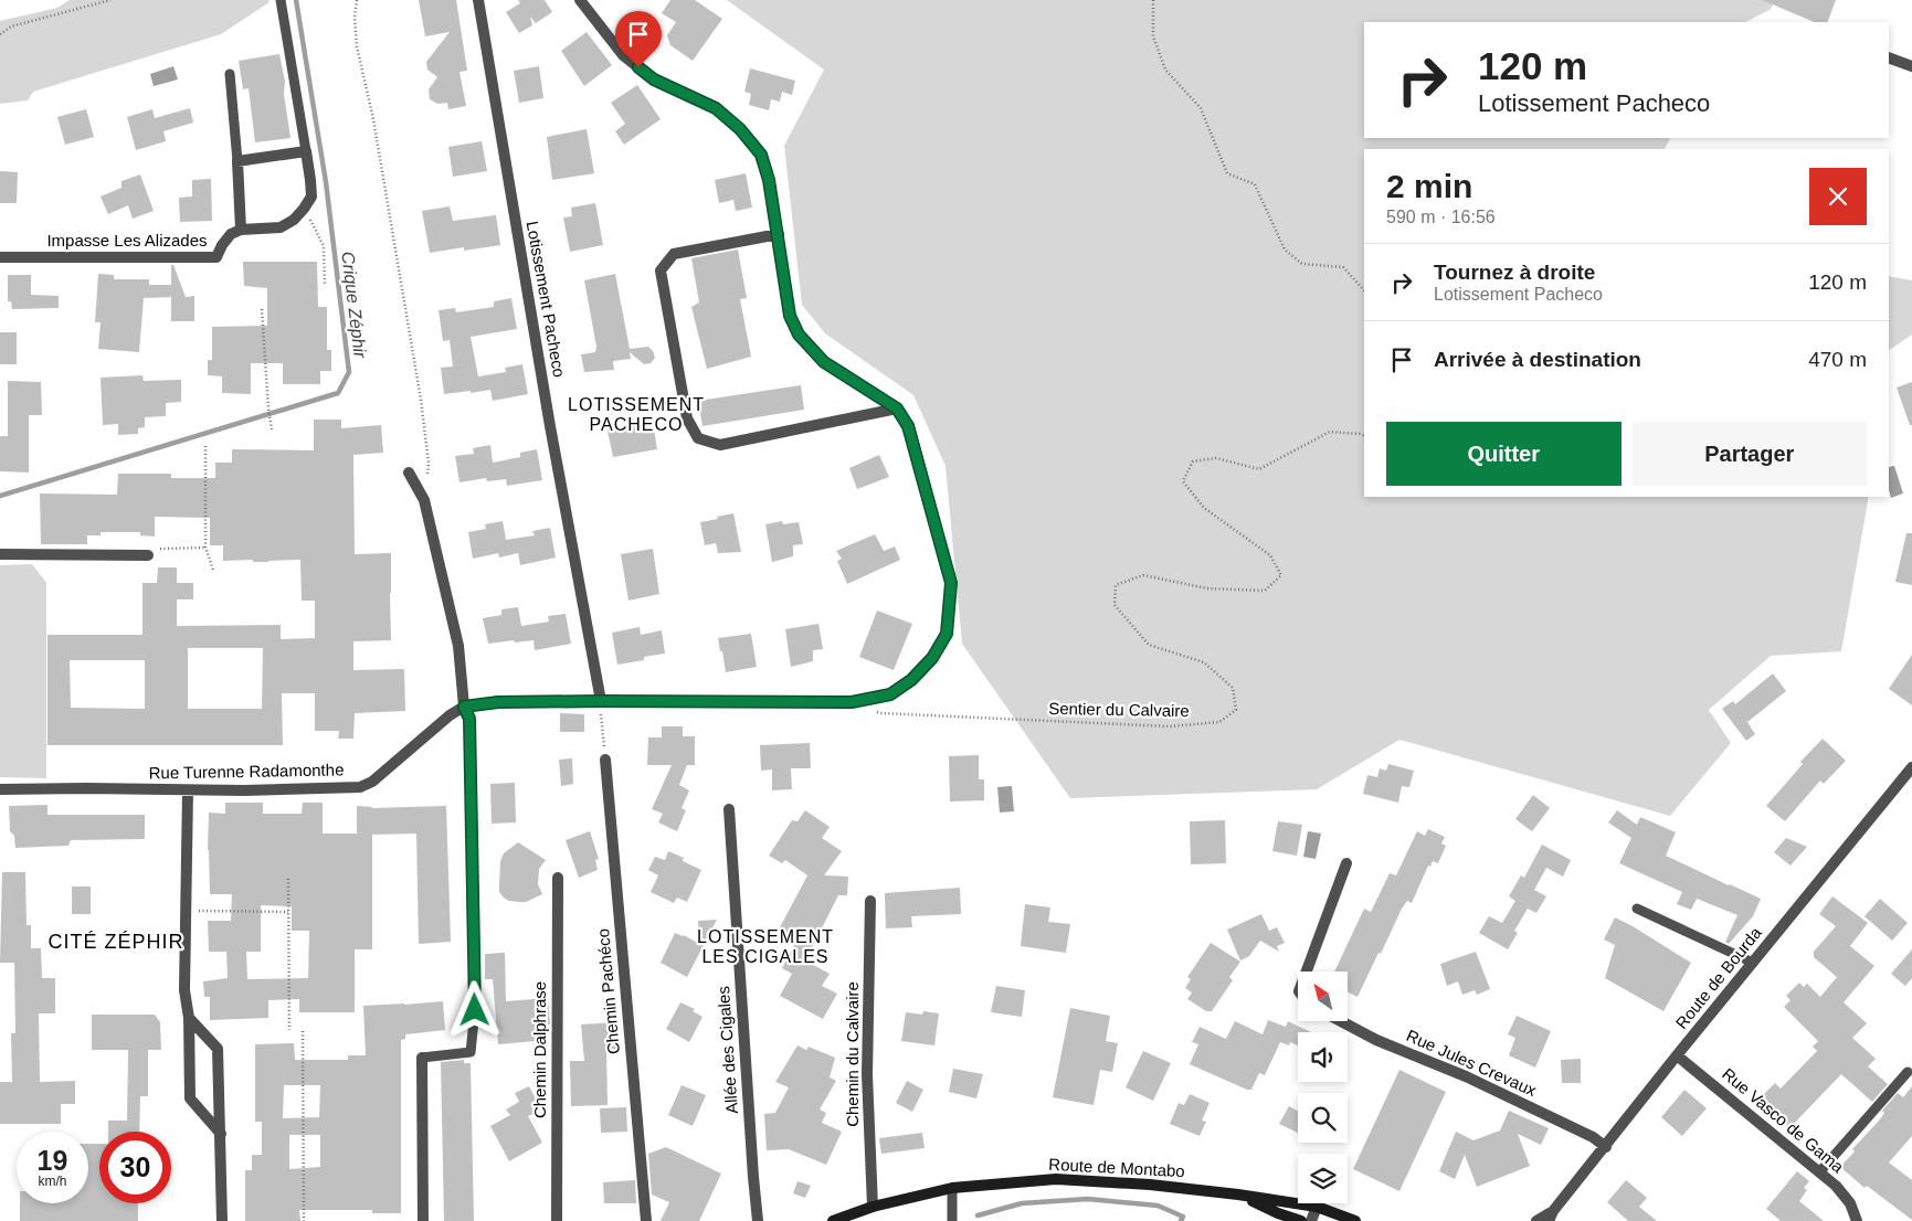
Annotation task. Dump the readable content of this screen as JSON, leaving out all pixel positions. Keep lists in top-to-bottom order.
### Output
{
  "streets": {
    "main road": ["Route de Montabo"],
    "street": [
      "Impasse Les Alizades",
      "Lotissement Pacheco",
      "Rue Turenne Radamonthe",
      "Route de Bourda",
      "Chemin Pachéco",
      "Chemin Dalphrase",
      "Allée des Cigales",
      "Chemin du Calvaire",
      "Rue Jules Crevaux",
      "Rue Vasco de Gama"
    ],
    "path": ["Sentier du Calvaire"]
  },
  "crossings": [
    ["Route de Bourda", "Rue Jules Crevaux"],
    ["Route de Bourda", "Rue Vasco de Gama"],
    ["Chemin du Calvaire", "Route de Montabo"]
  ],
  "districts": ["LOTISSEMENT PACHECO", "LOTISSEMENT LES CIGALES", "CITÉ ZÉPHIR"],
  "water": ["Crique Zéphir"],
  "north": "top left",
  "page": {
    "turn": ["120 m", "Lotissement Pacheco"],
    "heading": ["2 min", "590 m · 16:56"],
    "list": [
      {
        "name": "Tournez à droite",
        "note": "Lotissement Pacheco",
        "value": "120 m"
      },
      {
        "name": "Arrivée à destination",
        "value": "470 m"
      }
    ],
    "buttons": ["Quitter", "Partager"],
    "speed": "19 km/h",
    "limit": "30"
  }
}
